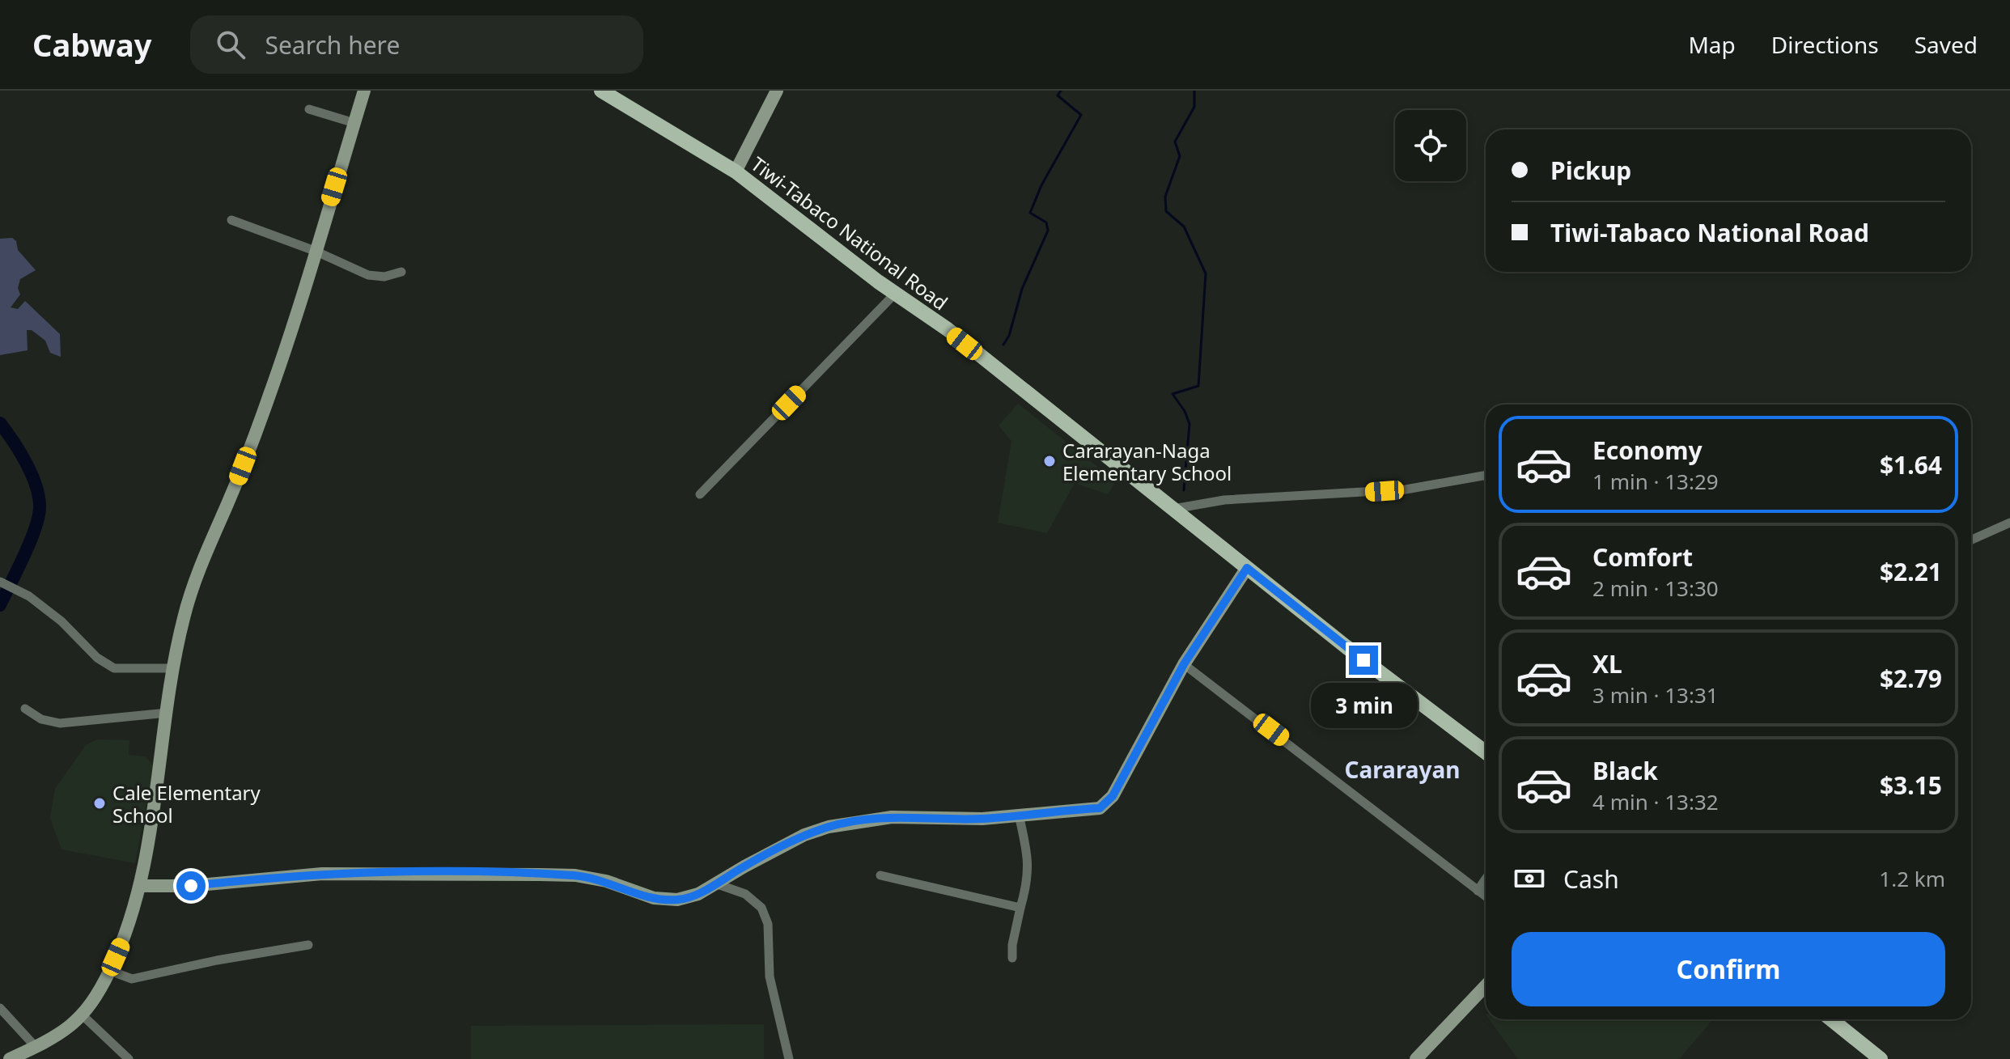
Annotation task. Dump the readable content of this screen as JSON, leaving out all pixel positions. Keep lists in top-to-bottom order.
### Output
{
  "streets": {
    "main road": ["Tiwi-Tabaco National Road"]
  },
  "districts": ["Cararayan"],
  "places": ["Cararayan-Naga Elementary School", "Cale Elementary School"],
  "page": {
    "header": "Cabway",
    "search": "Search here",
    "nav": ["Map", "Directions", "Saved"],
    "banner": ["Pickup", "Tiwi-Tabaco National Road"],
    "list": [
      {
        "name": "Economy",
        "note": "1 min · 13:29",
        "value": "$1.64"
      },
      {
        "name": "Comfort",
        "note": "2 min · 13:30",
        "value": "$2.21"
      },
      {
        "name": "XL",
        "note": "3 min · 13:31",
        "value": "$2.79"
      },
      {
        "name": "Black",
        "note": "4 min · 13:32",
        "value": "$3.15"
      }
    ],
    "bubble": "3 min",
    "pay": ["Cash", "1.2 km"],
    "buttons": "Confirm"
  }
}
